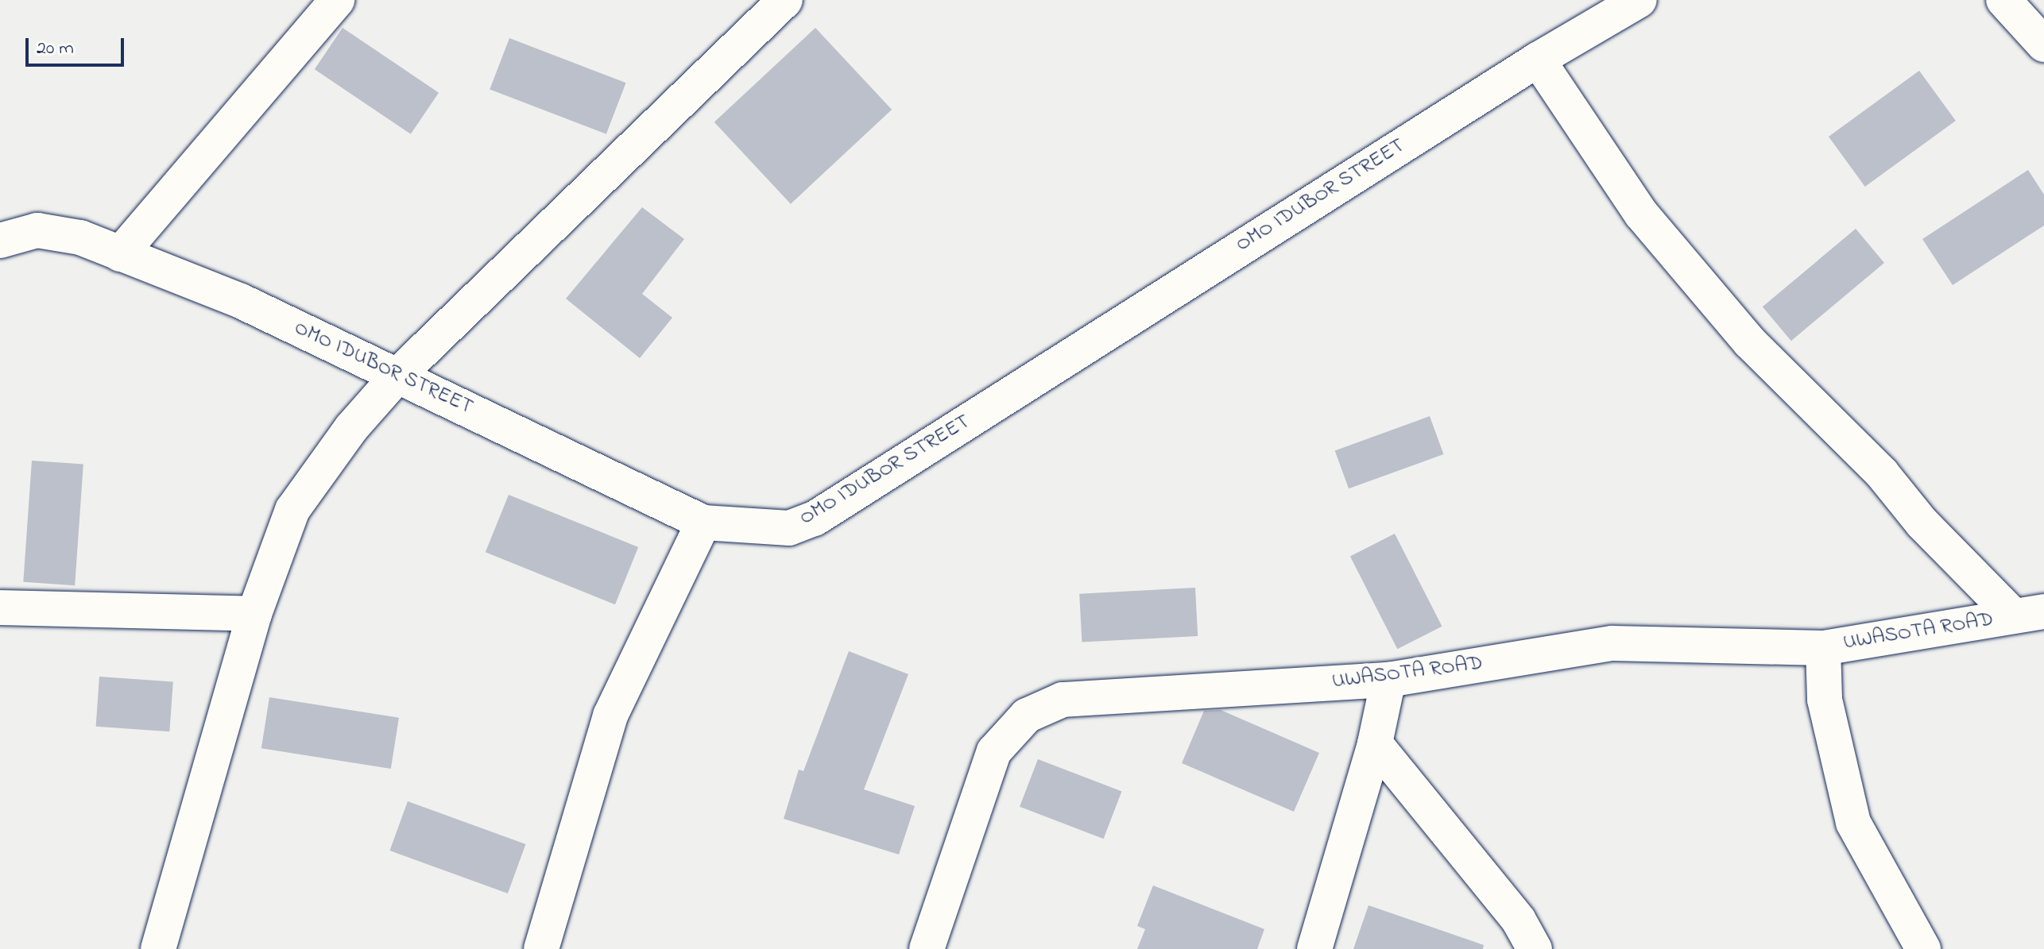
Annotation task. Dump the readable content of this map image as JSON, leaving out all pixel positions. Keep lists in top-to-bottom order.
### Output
{
  "streets": {
    "street": ["OMO IDUBOR STREET", "UWASOTA ROAD"]
  },
  "scale_bar": "20 m"
}
